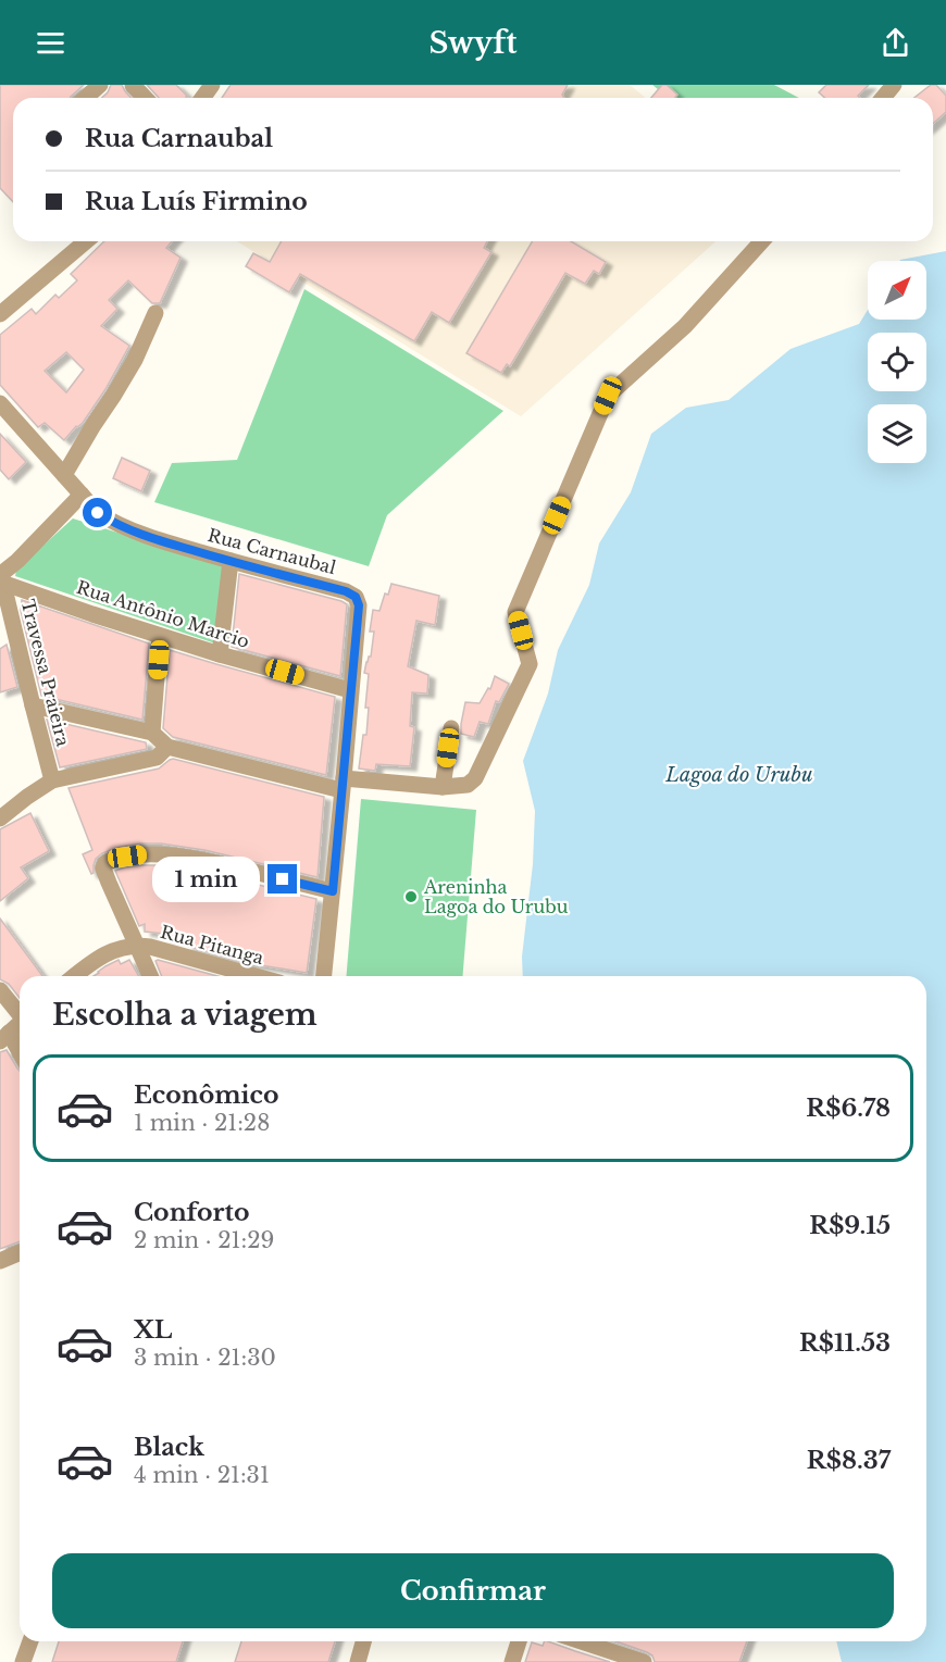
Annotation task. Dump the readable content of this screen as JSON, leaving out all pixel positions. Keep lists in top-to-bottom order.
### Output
{
  "streets": {
    "street": [
      "Rua Carnaubal",
      "Rua Antônio Marcio",
      "Travessa Praieira",
      "Rua Pitanga"
    ]
  },
  "crossings": [
    ["Rua Carnaubal", "Rua Antônio Marcio"],
    ["Rua Antônio Marcio", "Travessa Praieira"]
  ],
  "water": ["Lagoa do Urubu"],
  "places": ["Areninha Lagoa do Urubu"],
  "north": "top right",
  "page": {
    "header": "Swyft",
    "banner": ["Rua Carnaubal", "Rua Luís Firmino"],
    "bubble": "1 min",
    "heading": "Escolha a viagem",
    "list": [
      {
        "name": "Econômico",
        "note": "1 min · 21:28",
        "value": "R$6.78"
      },
      {
        "name": "Conforto",
        "note": "2 min · 21:29",
        "value": "R$9.15"
      },
      {
        "name": "XL",
        "note": "3 min · 21:30",
        "value": "R$11.53"
      },
      {
        "name": "Black",
        "note": "4 min · 21:31",
        "value": "R$8.37"
      }
    ],
    "buttons": "Confirmar"
  }
}
